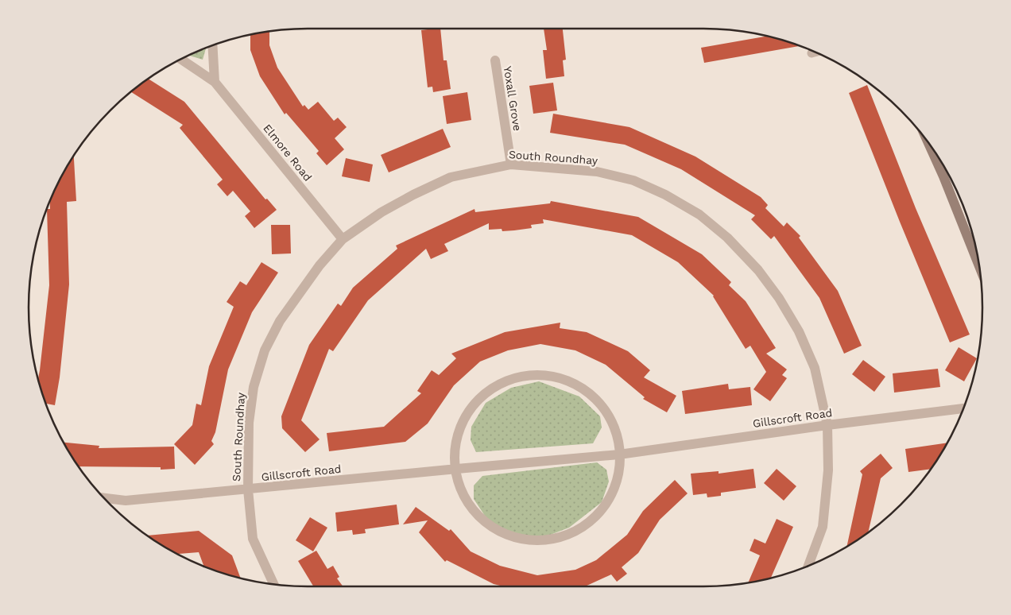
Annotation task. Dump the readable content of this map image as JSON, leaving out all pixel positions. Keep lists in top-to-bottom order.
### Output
{
  "streets": {
    "street": [
      "Yoxall Grove",
      "Elmore Road",
      "South Roundhay",
      "Gillscroft Road"
    ]
  },
  "crossings": [
    ["Yoxall Grove", "South Roundhay"],
    ["Elmore Road", "South Roundhay"],
    ["South Roundhay", "Gillscroft Road"]
  ]
}
